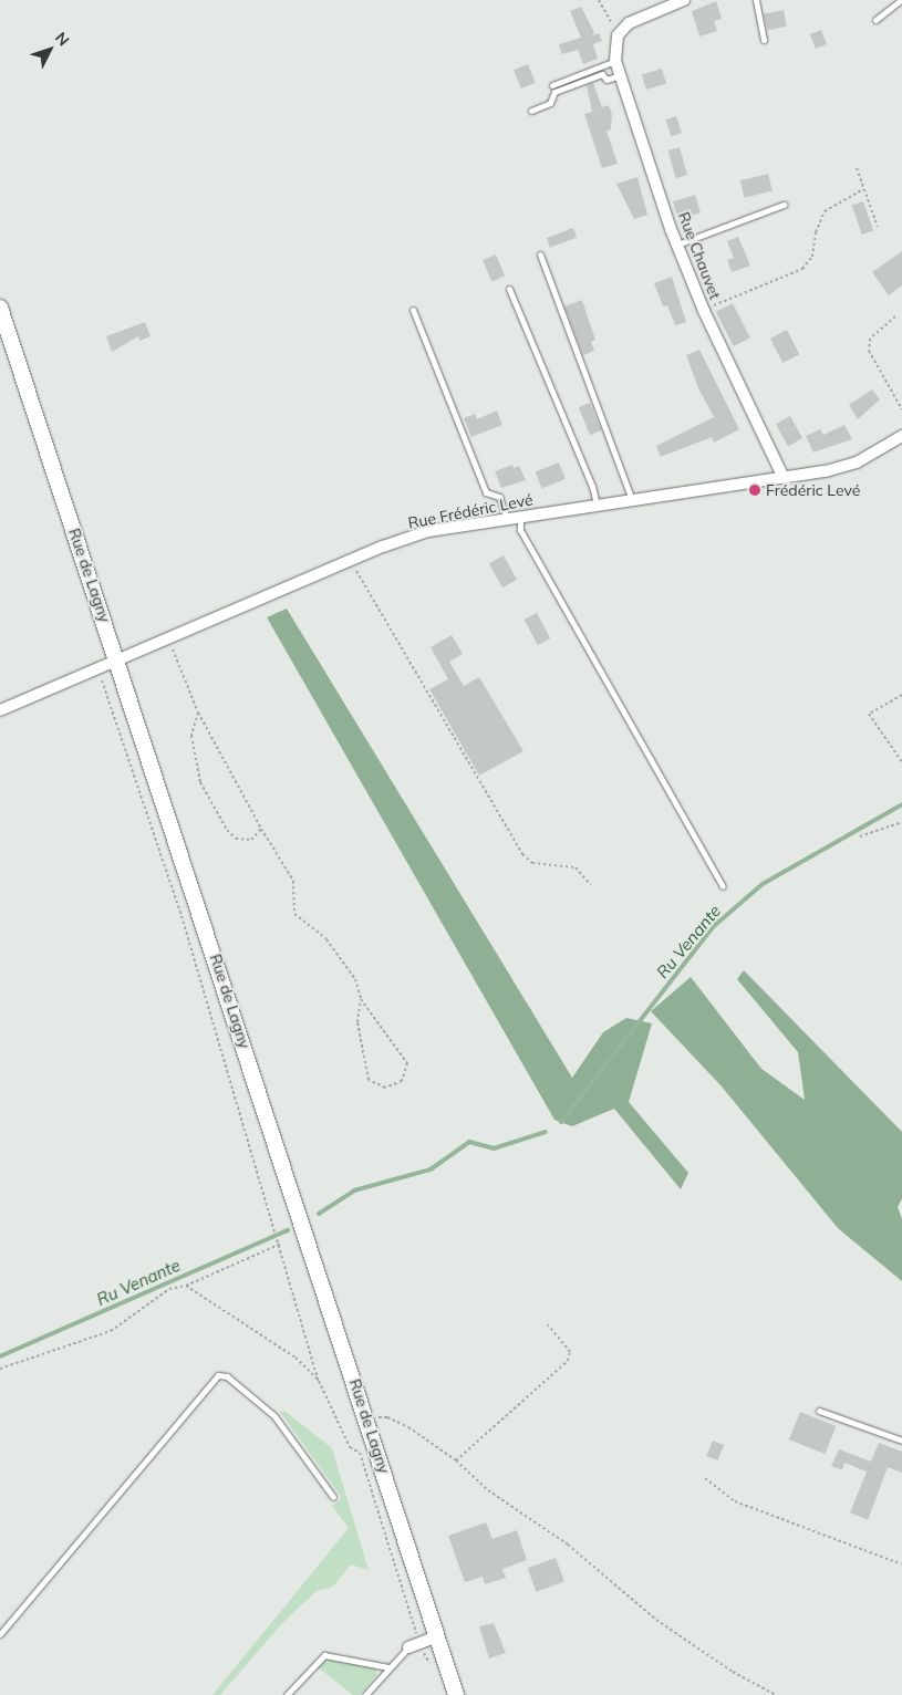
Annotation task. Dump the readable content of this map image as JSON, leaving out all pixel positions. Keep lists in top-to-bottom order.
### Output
{
  "streets": {
    "main road": ["Rue de Lagny"],
    "street": ["Rue Chauvet", "Rue Frédéric Levé"]
  },
  "crossings": [
    ["Rue Chauvet", "Rue Frédéric Levé"],
    ["Rue Frédéric Levé", "Rue de Lagny"]
  ],
  "water": ["Ru Venante"],
  "places": ["Frédéric Levé"],
  "north": "top right"
}
